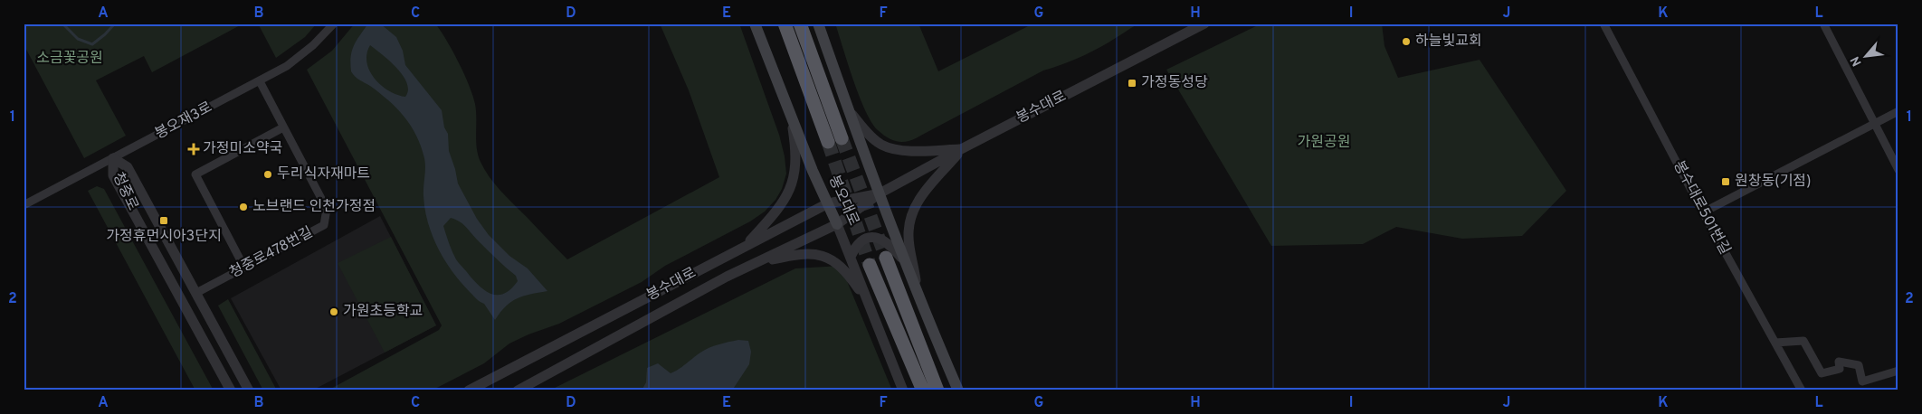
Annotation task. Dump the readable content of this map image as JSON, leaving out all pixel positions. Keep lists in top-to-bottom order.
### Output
{
  "streets": {
    "main road": ["봉오대로"],
    "street": [
      "봉수대로",
      "봉오재3로",
      "청중로",
      "봉수대로501번길",
      "청중로478번길"
    ]
  },
  "crossings": [
    ["봉수대로", "봉오대로"],
    ["봉오재3로", "청중로"],
    ["봉오재3로", "청중로478번길"],
    ["청중로", "청중로478번길"]
  ],
  "parks": ["소금꽃공원", "가원공원"],
  "places": {
    "other": [
      "하늘빛교회",
      "두리식자재마트",
      "노브랜드 인천가정점",
      "가원초등학교"
    ],
    "transit": ["가정동성당", "원창동(기점)", "가정휴먼시아3단지"],
    "health": ["가정미소약국"]
  },
  "north": "bottom left",
  "grid": {
    "columns": [
      "A",
      "B",
      "C",
      "D",
      "E",
      "F",
      "G",
      "H",
      "I",
      "J",
      "K",
      "L"
    ],
    "rows": ["1", "2"]
  }
}
